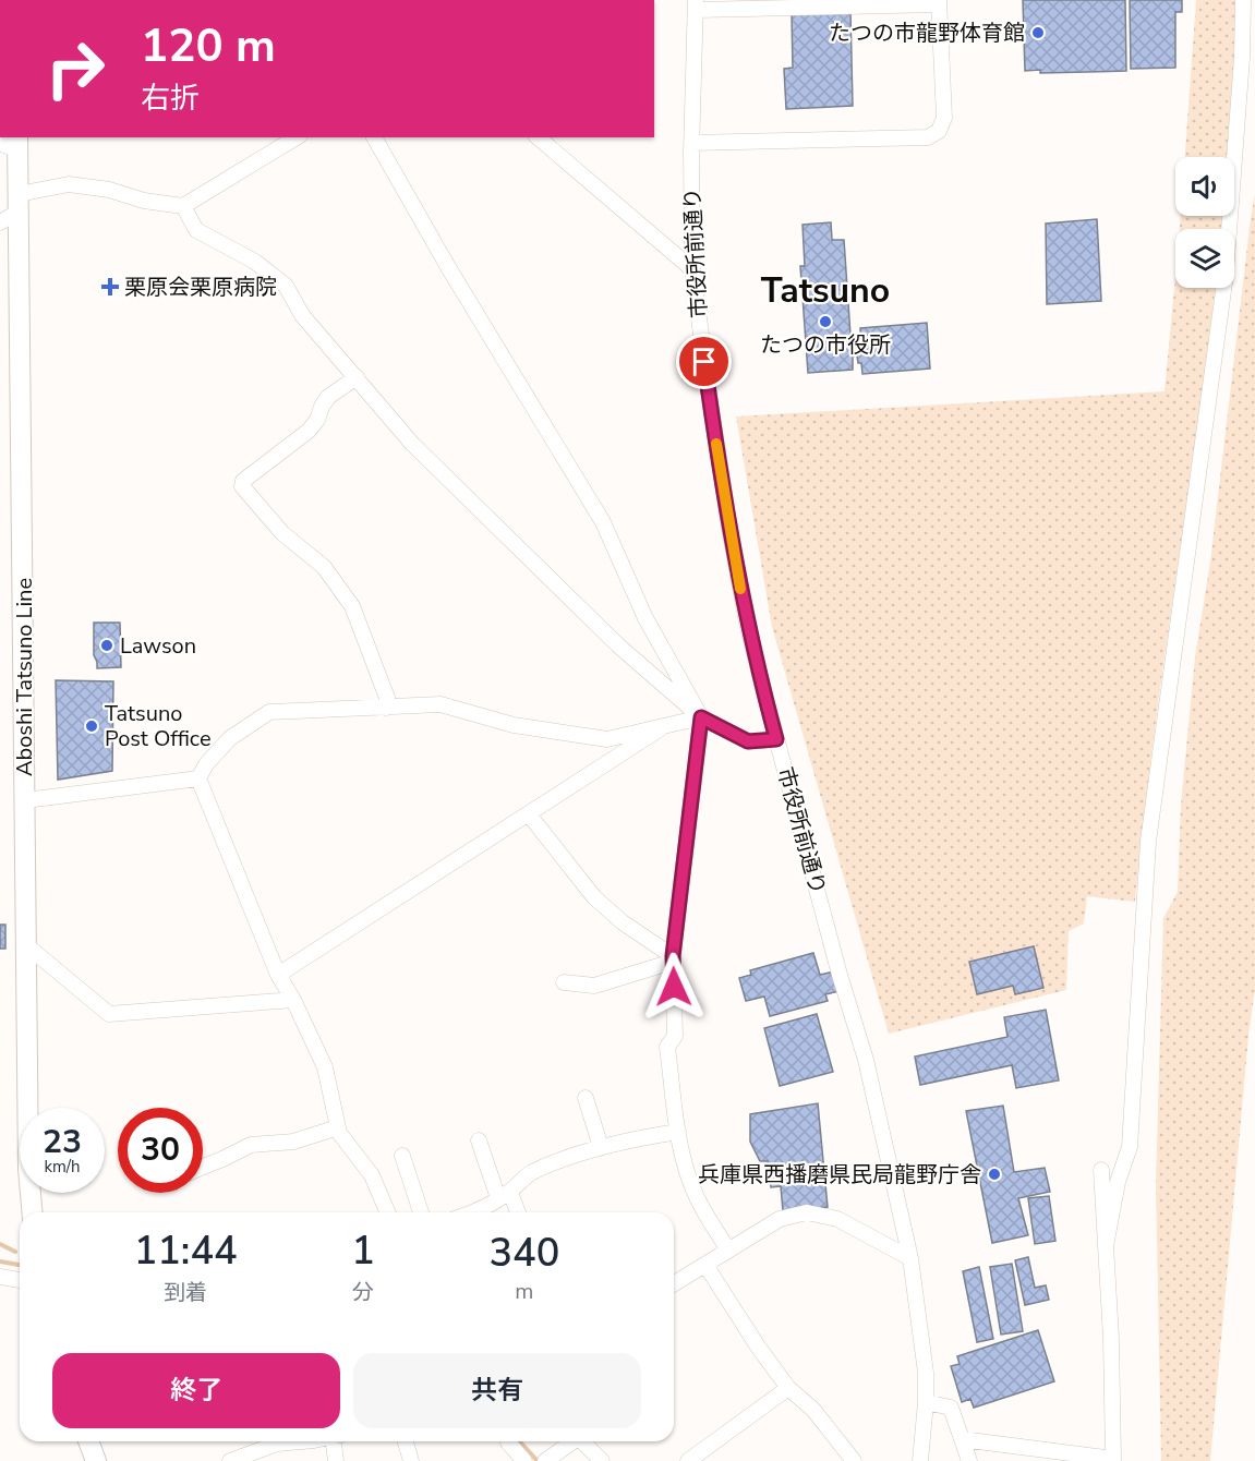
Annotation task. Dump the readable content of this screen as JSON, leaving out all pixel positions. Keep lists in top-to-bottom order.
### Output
{
  "streets": {
    "main road": ["Aboshi Tatsuno Line"],
    "street": ["市役所前通り"]
  },
  "districts": ["Tatsuno"],
  "places": {
    "other": [
      "たつの市龍野体育館",
      "たつの市役所",
      "Lawson",
      "Tatsuno Post Office",
      "兵庫県西播磨県民局龍野庁舎"
    ],
    "health": ["栗原会栗原病院"]
  },
  "page": {
    "turn": ["120 m", "右折"],
    "speed": "23 km/h",
    "limit": "30",
    "eta": [
      "11:44",
      "到着",
      "1",
      "分",
      "340",
      "m"
    ],
    "buttons": ["終了", "共有"]
  }
}
